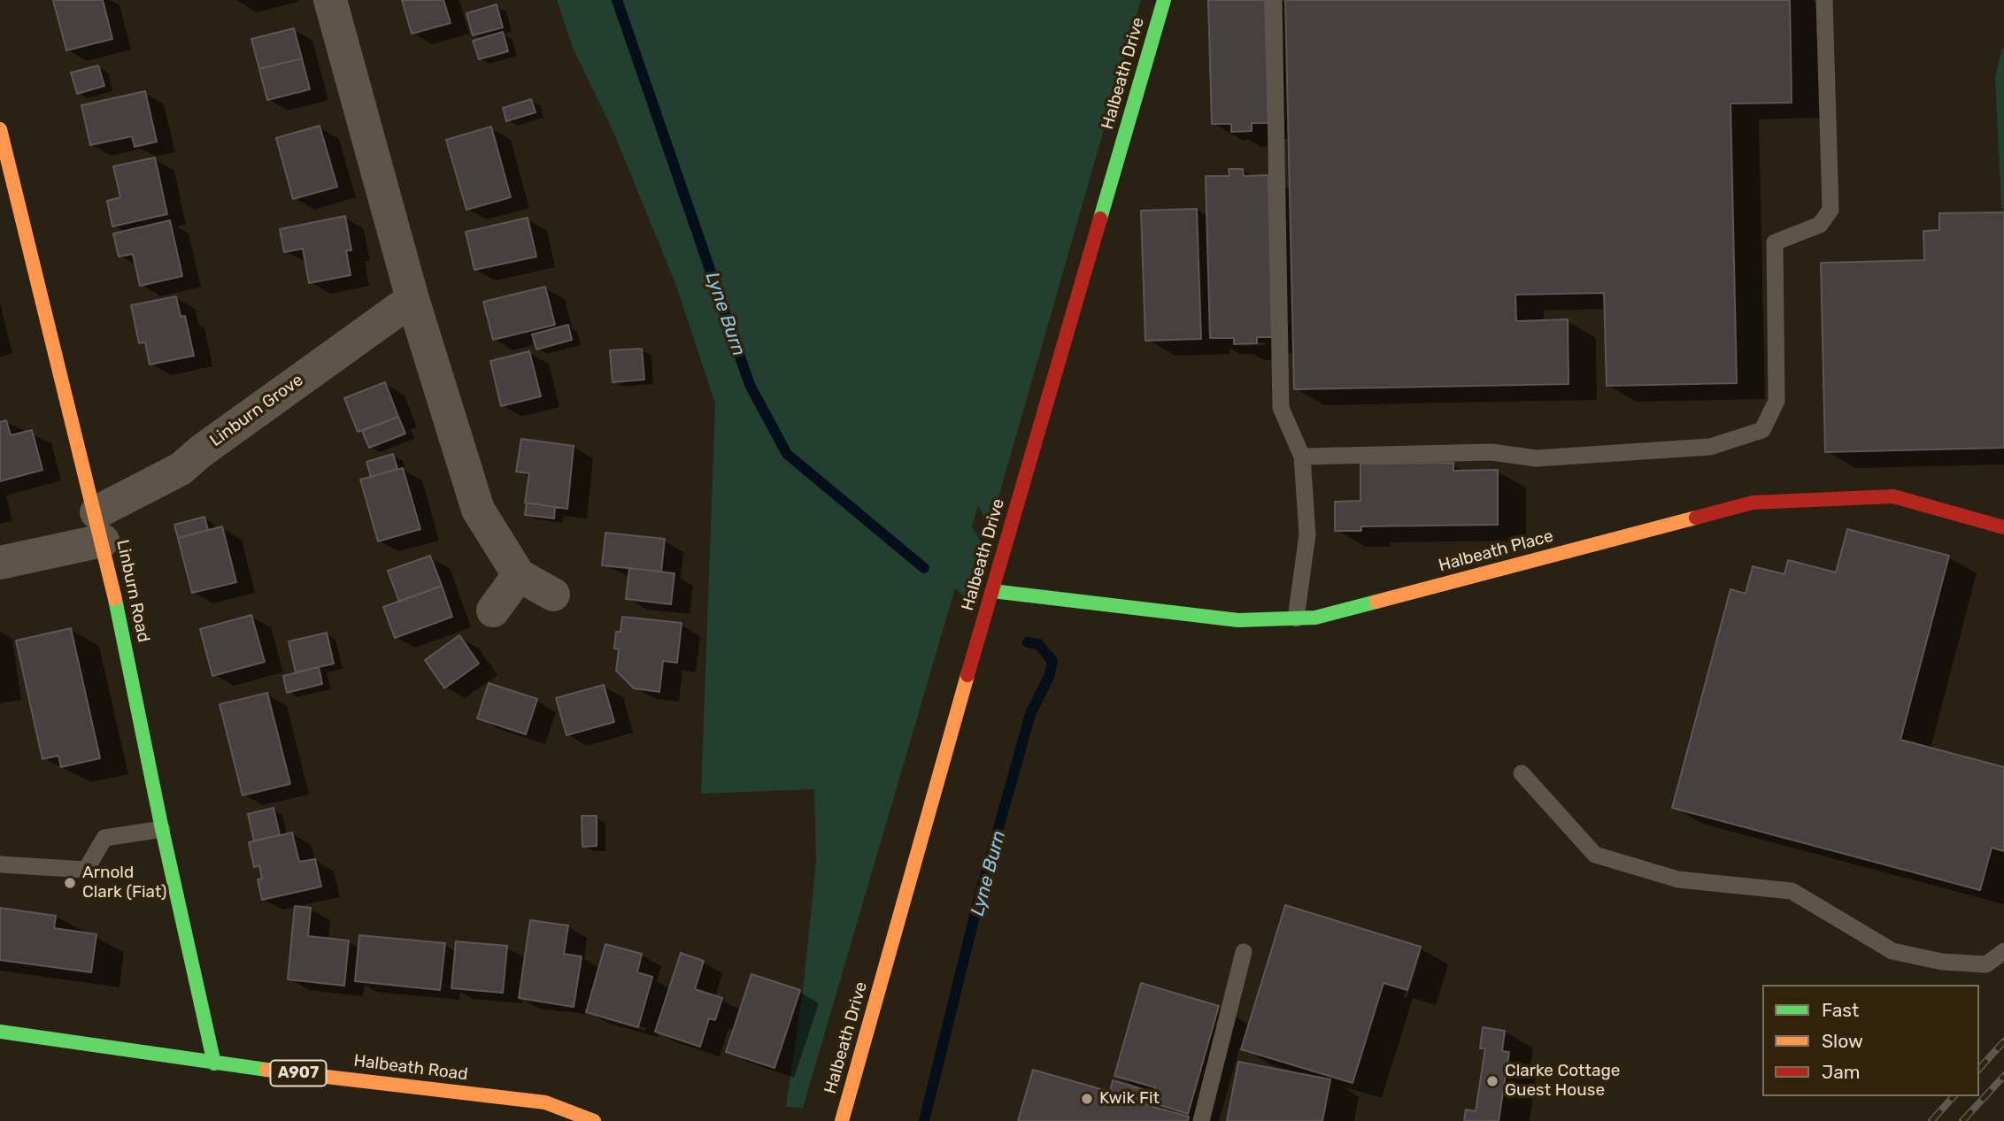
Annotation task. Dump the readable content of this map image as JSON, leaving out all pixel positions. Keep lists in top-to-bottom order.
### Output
{
  "streets": {
    "street": [
      "Halbeath Drive",
      "Linburn Grove",
      "Halbeath Place",
      "Linburn Road",
      "Halbeath Road",
      "A907"
    ]
  },
  "crossings": [
    ["Halbeath Drive", "Halbeath Place"],
    ["Linburn Grove", "Linburn Road"],
    ["Linburn Road", "Halbeath Road"]
  ],
  "water": ["Lyne Burn"],
  "places": ["Arnold Clark (Fiat)", "Clarke Cottage Guest House", "Kwik Fit"],
  "legend": ["Fast", "Slow", "Jam"]
}
